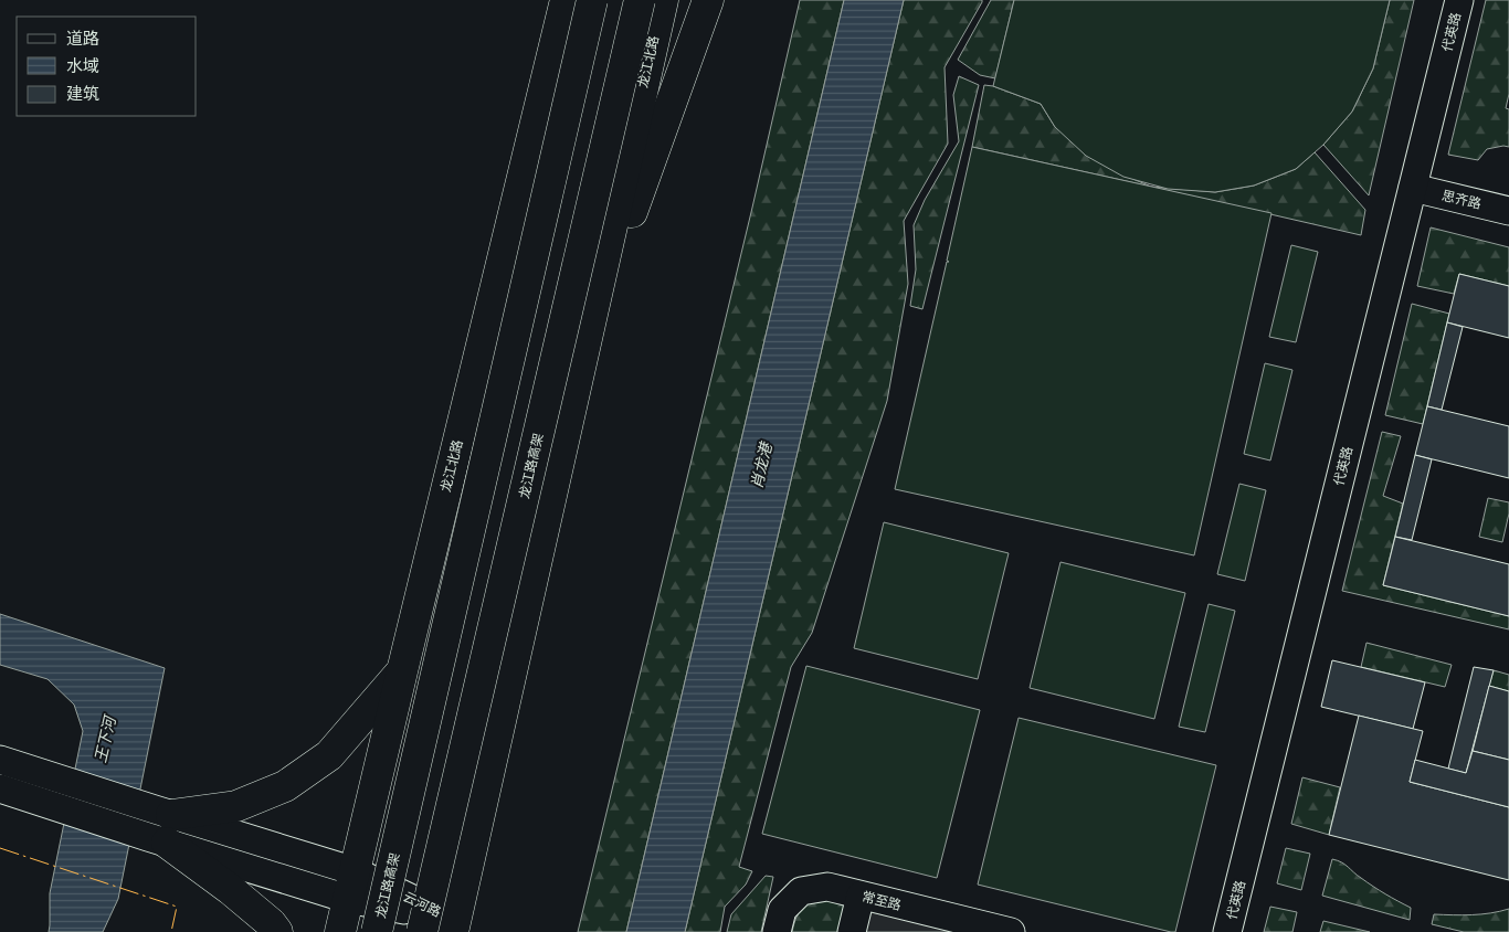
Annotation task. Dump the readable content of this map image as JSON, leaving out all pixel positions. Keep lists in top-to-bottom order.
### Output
{
  "streets": {
    "main road": ["龙江北路", "龙江路高架"],
    "street": [
      "代英路",
      "思齐路",
      "常至路",
      "云河路"
    ]
  },
  "crossings": [
    ["代英路", "思齐路"],
    ["龙江北路", "云河路"]
  ],
  "water": ["肖龙港", "王下河"],
  "legend": ["道路", "水域", "建筑"]
}
